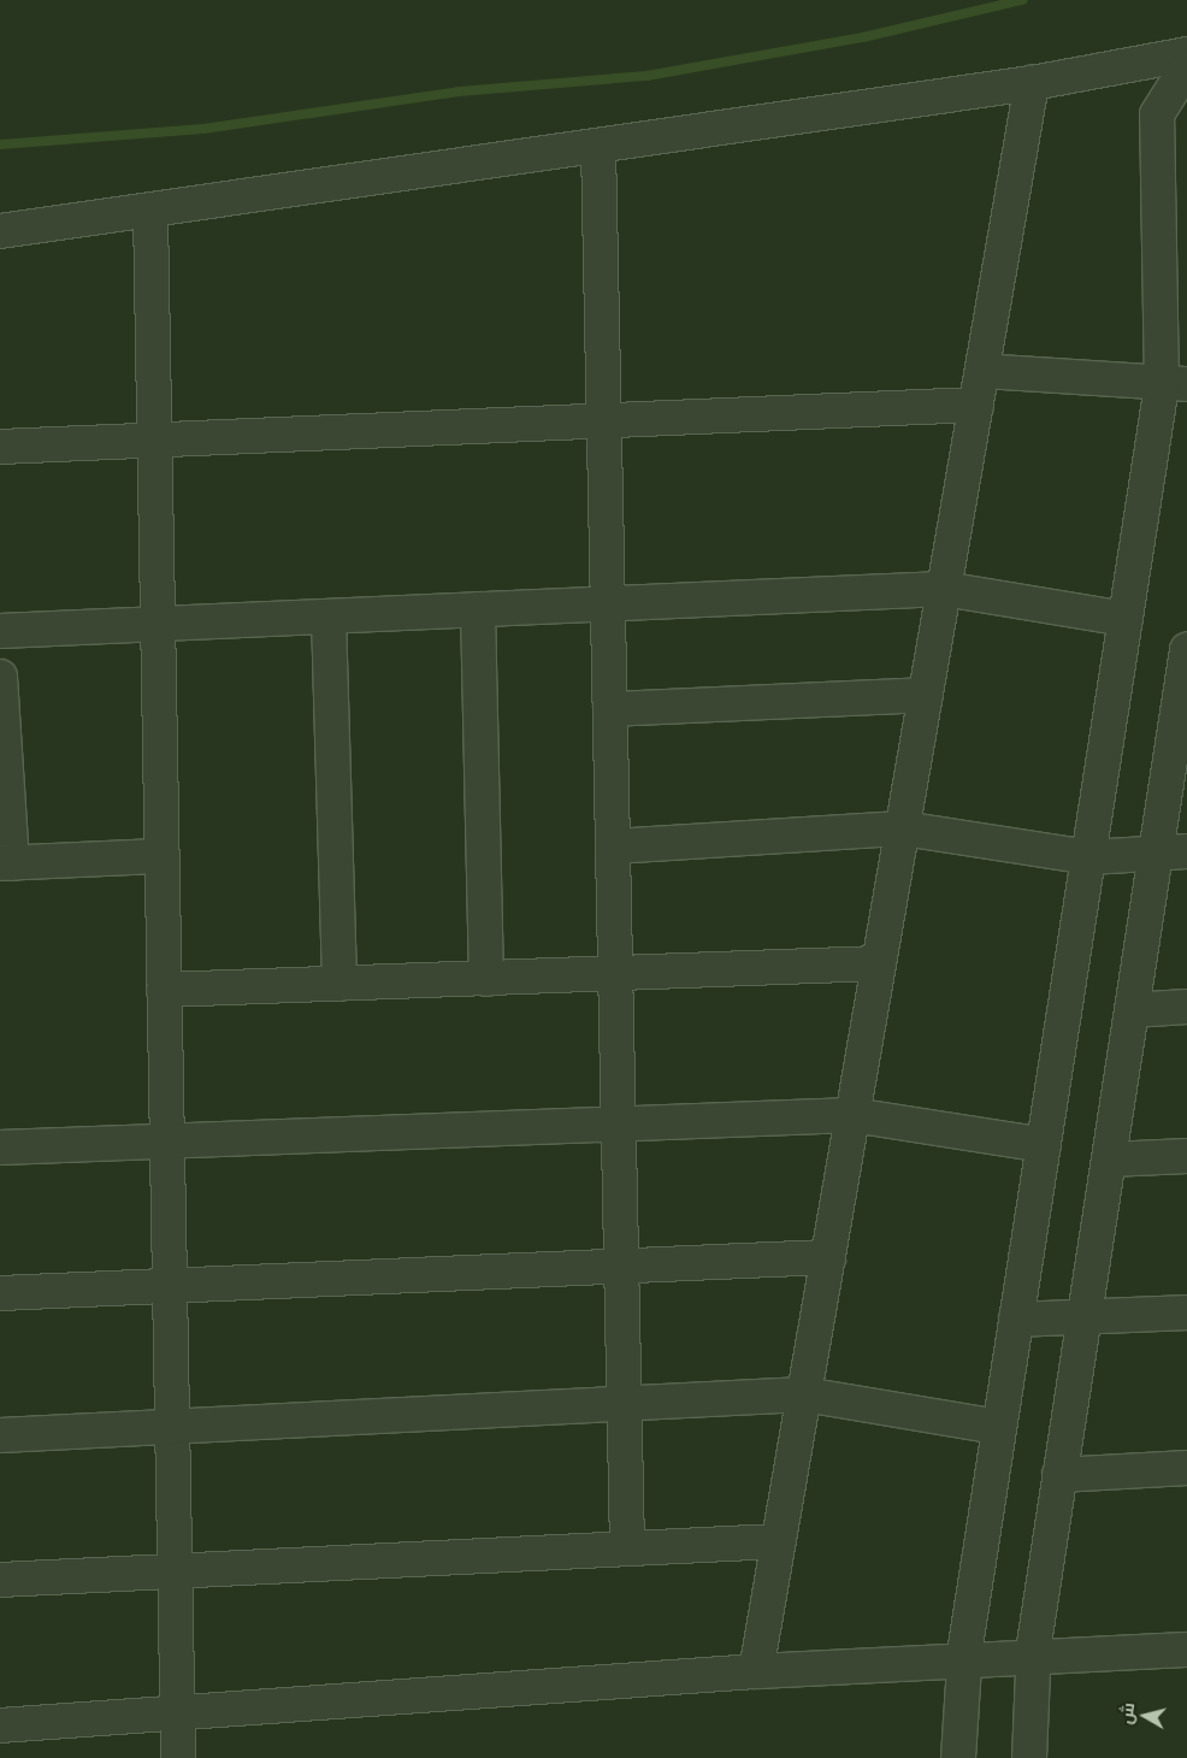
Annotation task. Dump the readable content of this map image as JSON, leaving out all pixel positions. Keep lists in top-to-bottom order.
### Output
{
  "north": "left"
}
